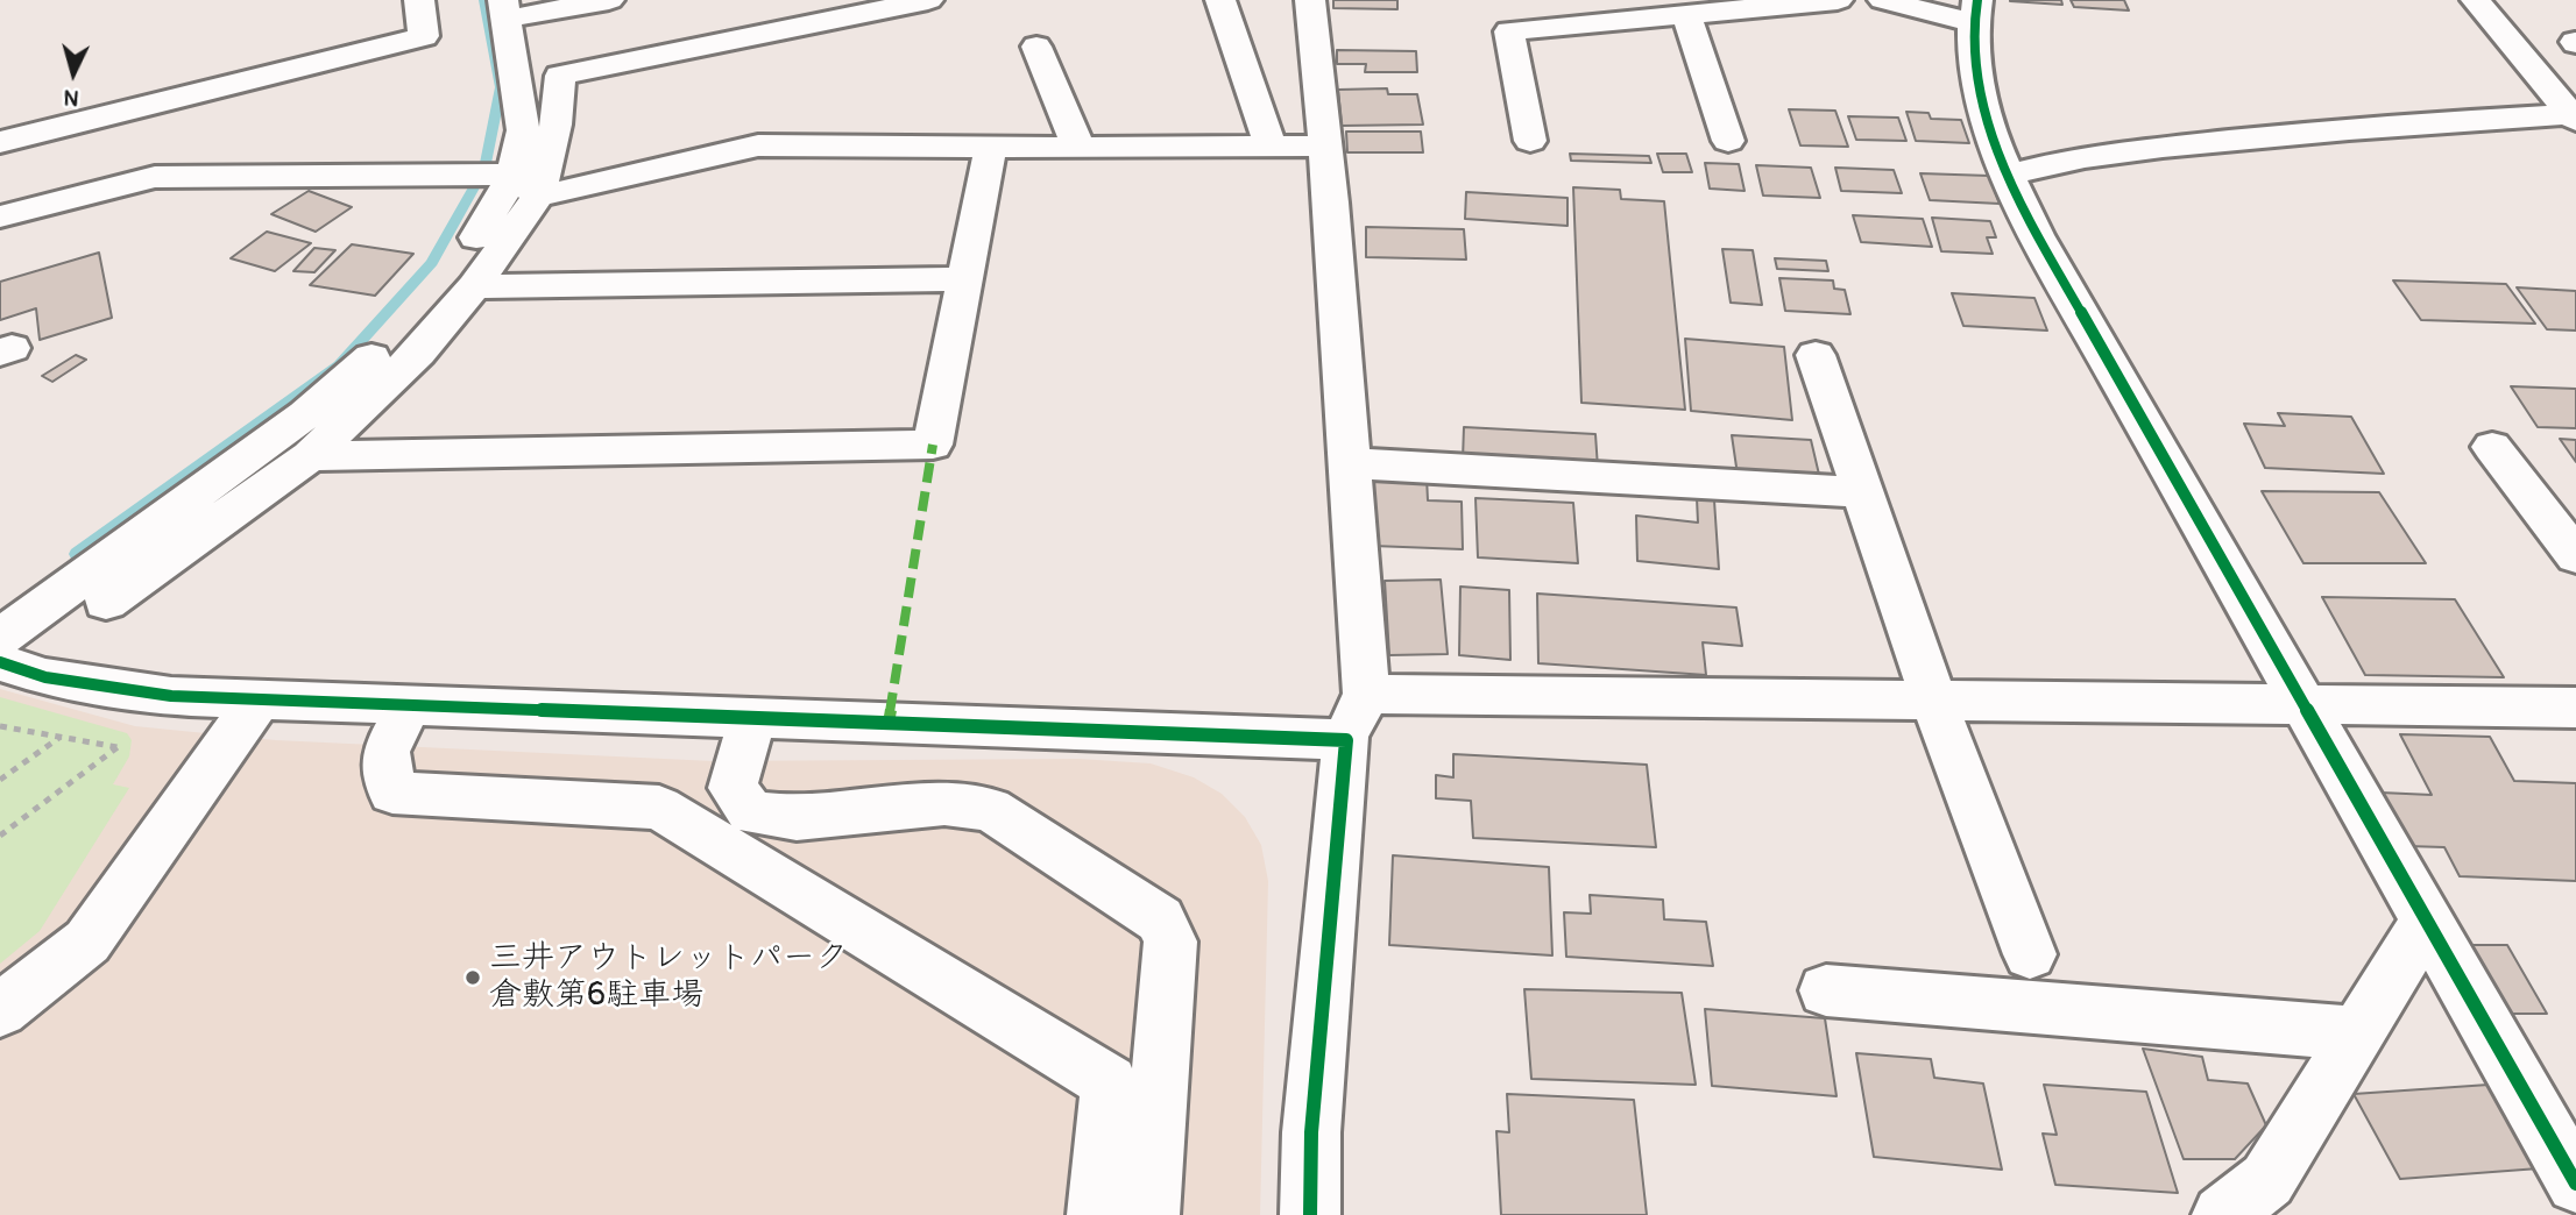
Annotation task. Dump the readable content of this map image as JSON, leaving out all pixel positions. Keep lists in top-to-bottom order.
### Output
{
  "places": ["三井アウトレットパーク 倉敷第6駐車場"],
  "north": "bottom"
}
